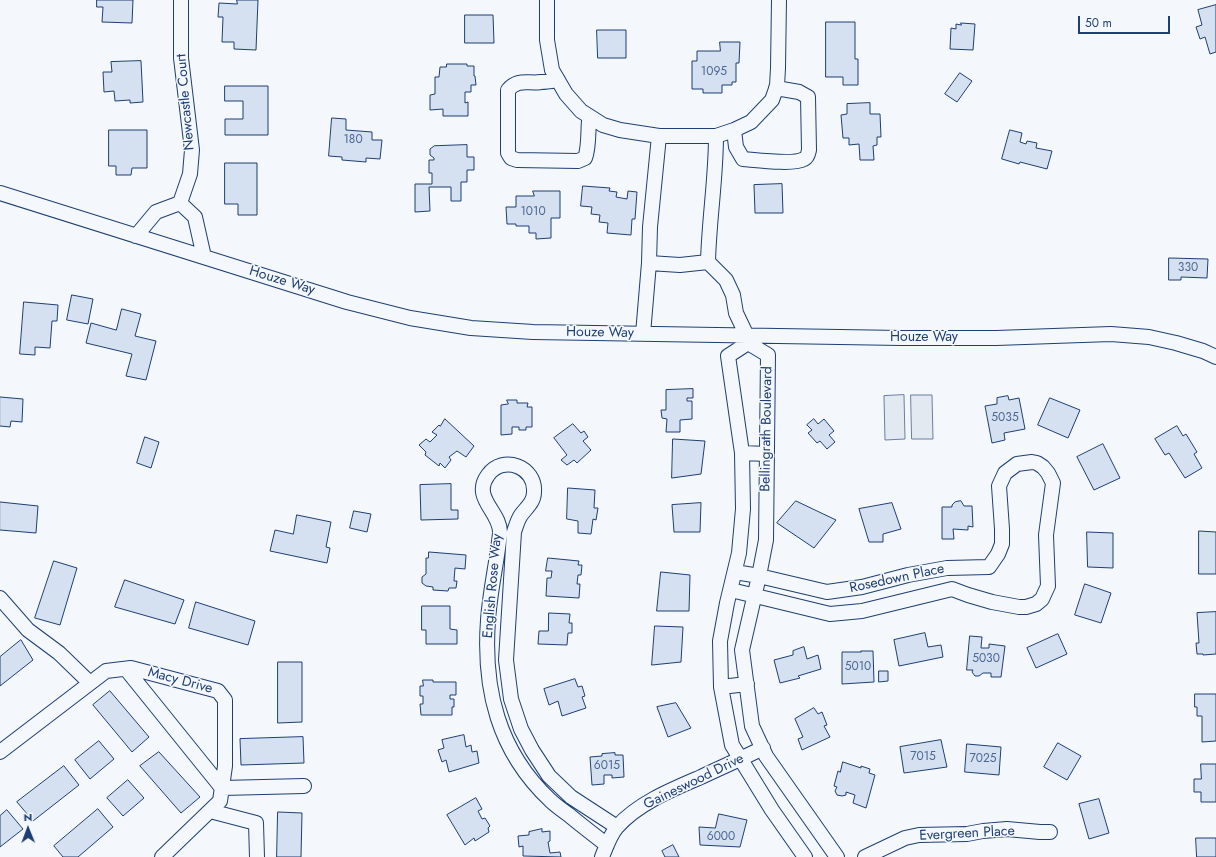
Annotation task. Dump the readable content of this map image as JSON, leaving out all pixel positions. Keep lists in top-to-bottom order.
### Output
{
  "streets": {
    "street": [
      "Newcastle Court",
      "Houze Way",
      "Bellingrath Boulevard",
      "Rosedown Place",
      "English Rose Way",
      "Macy Drive",
      "Gaineswood Drive",
      "Evergreen Place"
    ]
  },
  "crossings": [
    ["Houze Way", "Bellingrath Boulevard"],
    ["Bellingrath Boulevard", "Rosedown Place"],
    ["Bellingrath Boulevard", "Gaineswood Drive"],
    ["English Rose Way", "Gaineswood Drive"]
  ],
  "house_numbers": [
    "1095",
    "180",
    "1010",
    "330",
    "5035",
    "5030",
    "5010",
    "7015",
    "7025",
    "6015",
    "6000"
  ],
  "scale_bar": "50 m",
  "north": "top"
}
